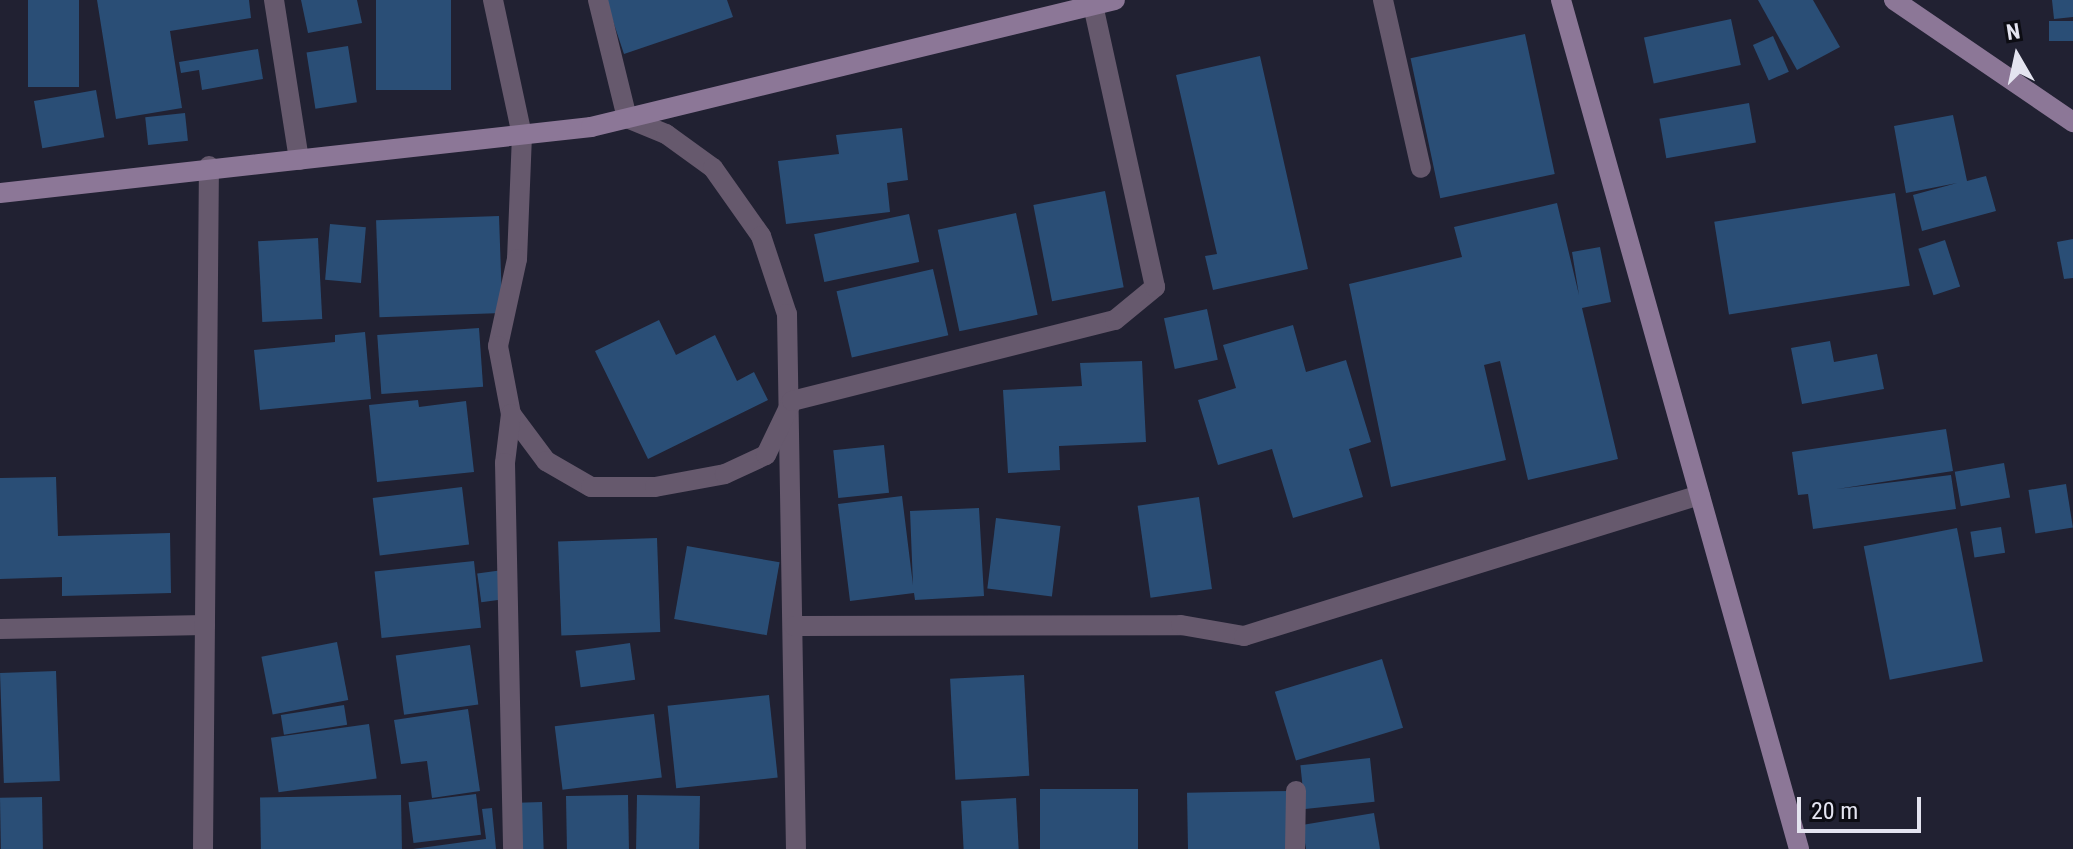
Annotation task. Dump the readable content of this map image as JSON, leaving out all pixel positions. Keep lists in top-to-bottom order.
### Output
{
  "scale_bar": "20 m",
  "north": "top"
}
